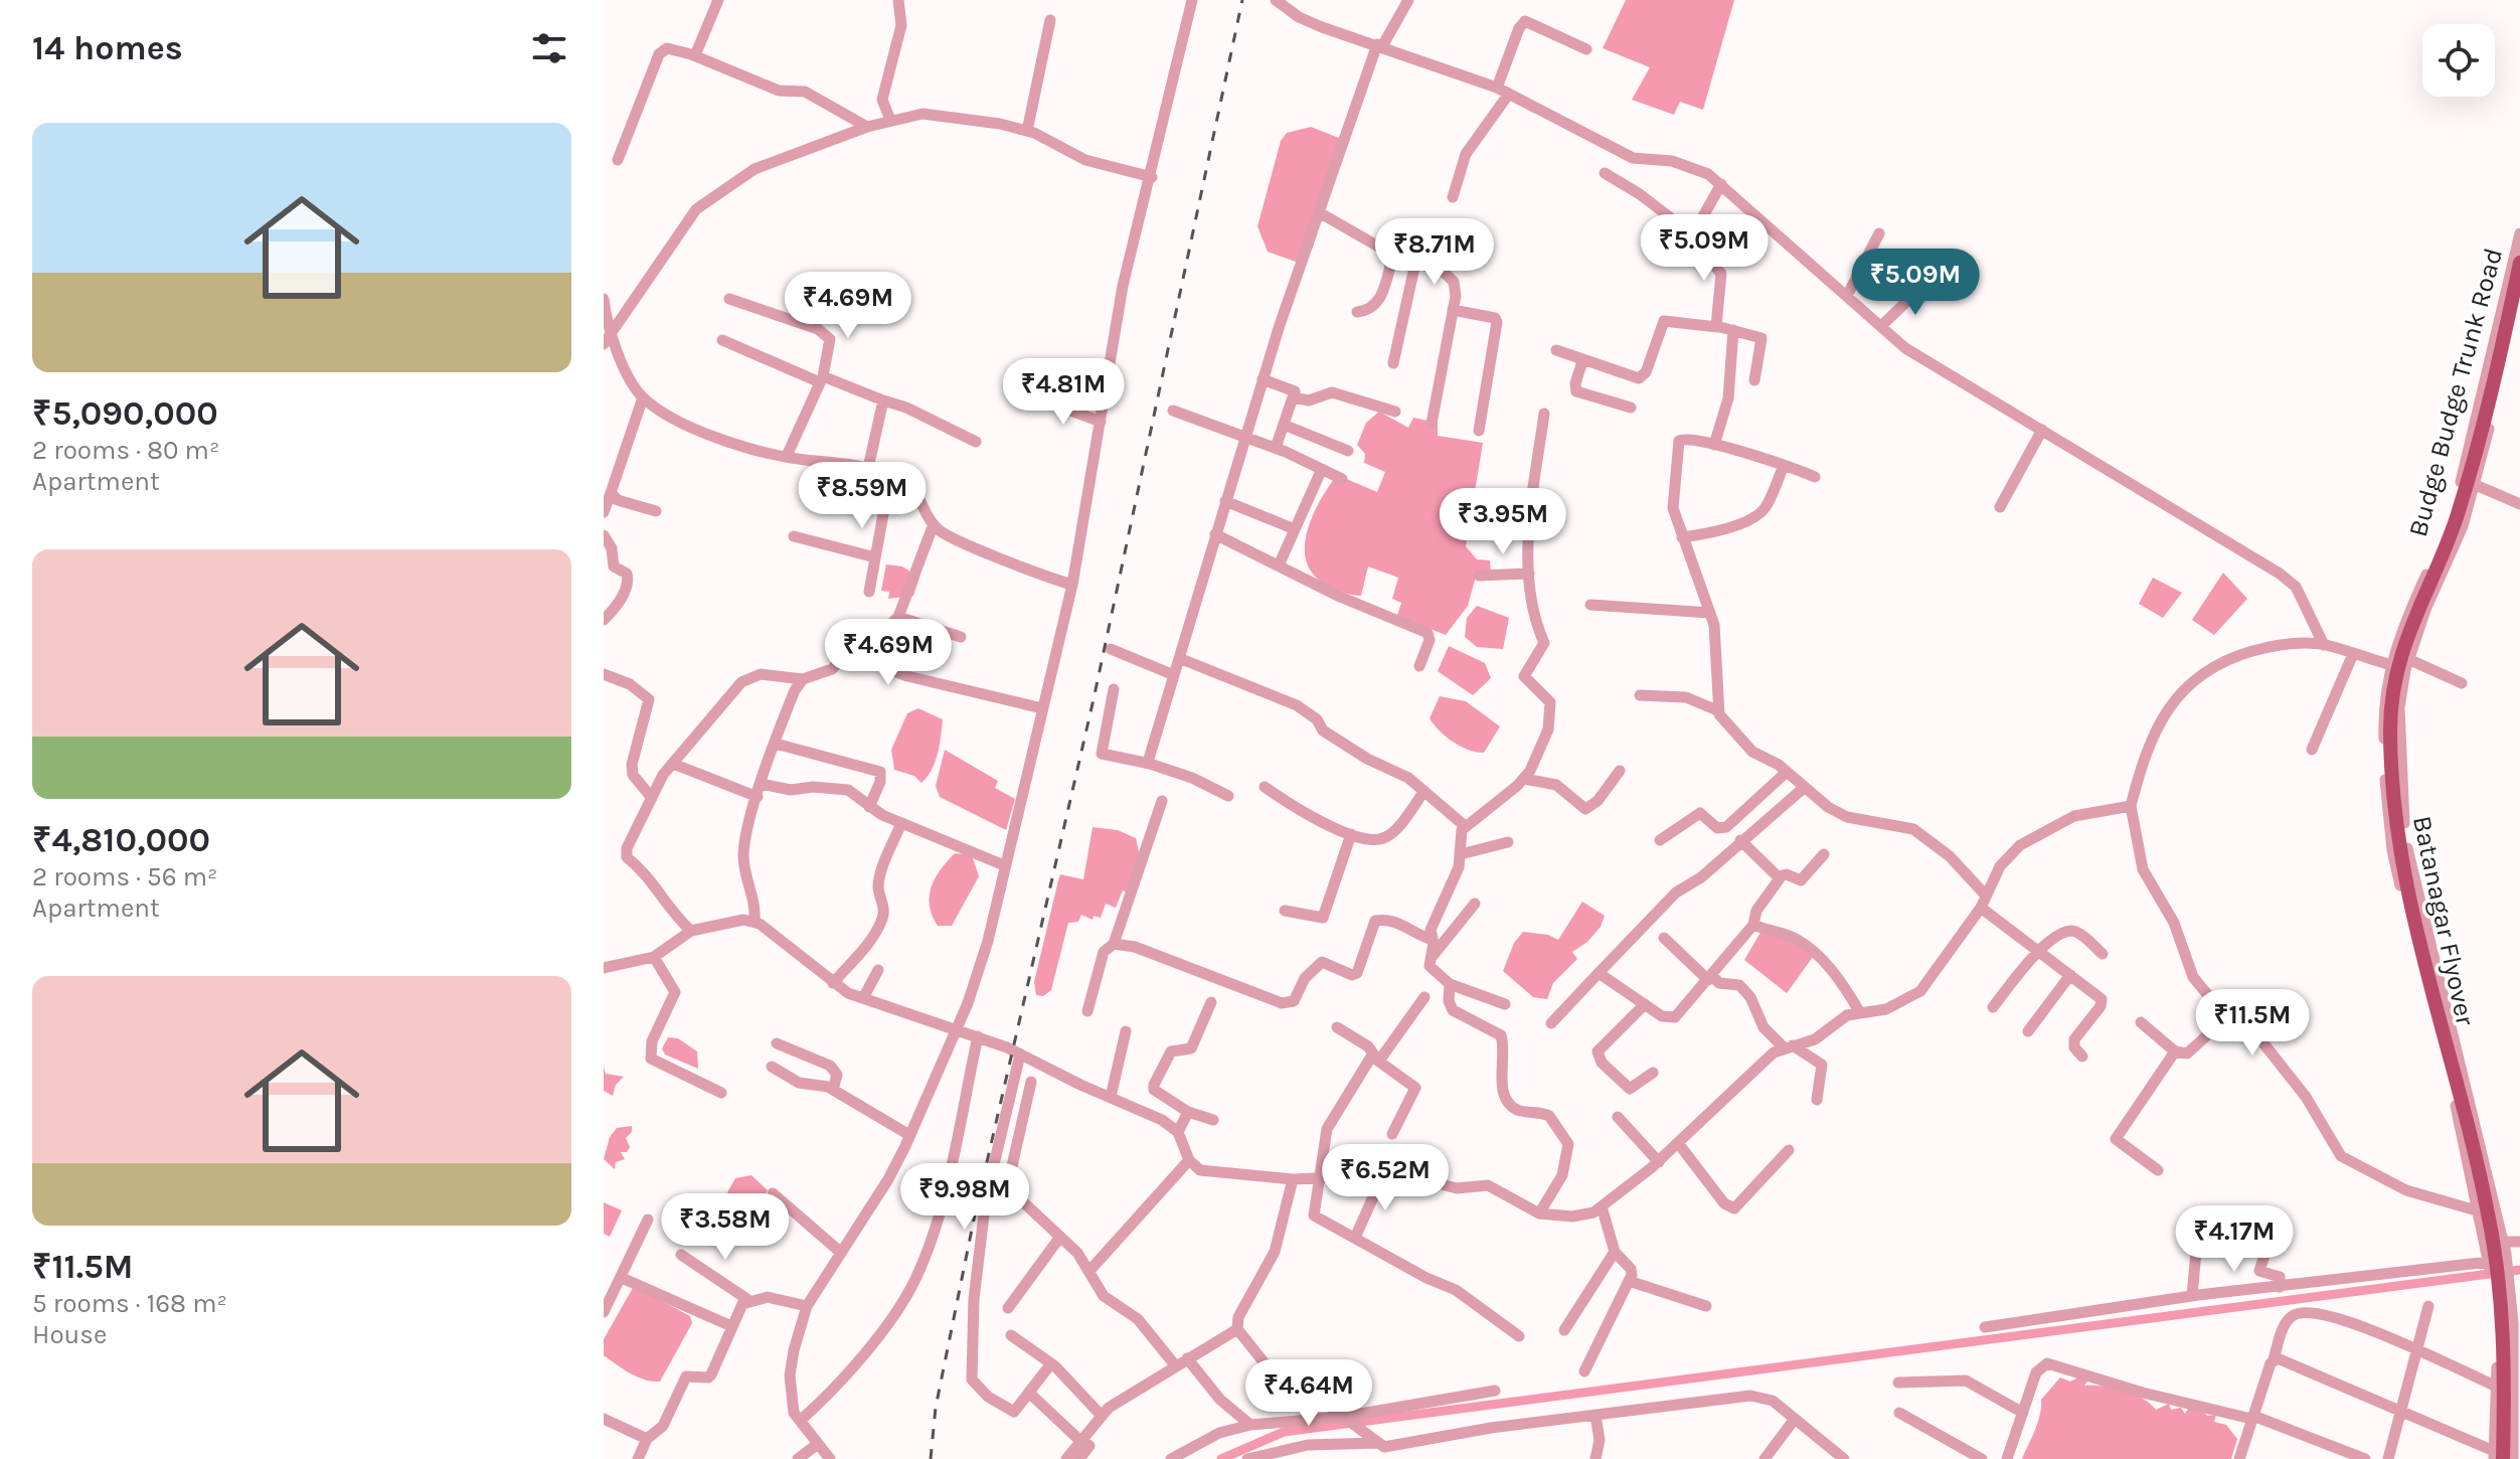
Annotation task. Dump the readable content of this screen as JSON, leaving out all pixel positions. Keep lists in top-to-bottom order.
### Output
{
  "streets": {
    "main road": ["Batanagar Flyover"],
    "street": ["Budge Budge Trunk Road"]
  },
  "crossings": [
    ["Budge Budge Trunk Road", "Batanagar Flyover"]
  ],
  "page": {
    "heading": "14 homes",
    "list": [
      {
        "name": "₹5,090,000",
        "note": "2 rooms · 80 m² · Apartment"
      },
      {
        "name": "₹4,810,000",
        "note": "2 rooms · 56 m² · Apartment"
      },
      {
        "name": "₹11.5M",
        "note": "5 rooms · 168 m² · House"
      }
    ],
    "price": [
      "₹5.09M",
      "₹8.71M",
      "₹5.09M",
      "₹4.69M",
      "₹4.81M",
      "₹8.59M",
      "₹3.95M",
      "₹4.69M",
      "₹11.5M",
      "₹6.52M",
      "₹9.98M",
      "₹3.58M",
      "₹4.17M",
      "₹4.64M"
    ]
  }
}
